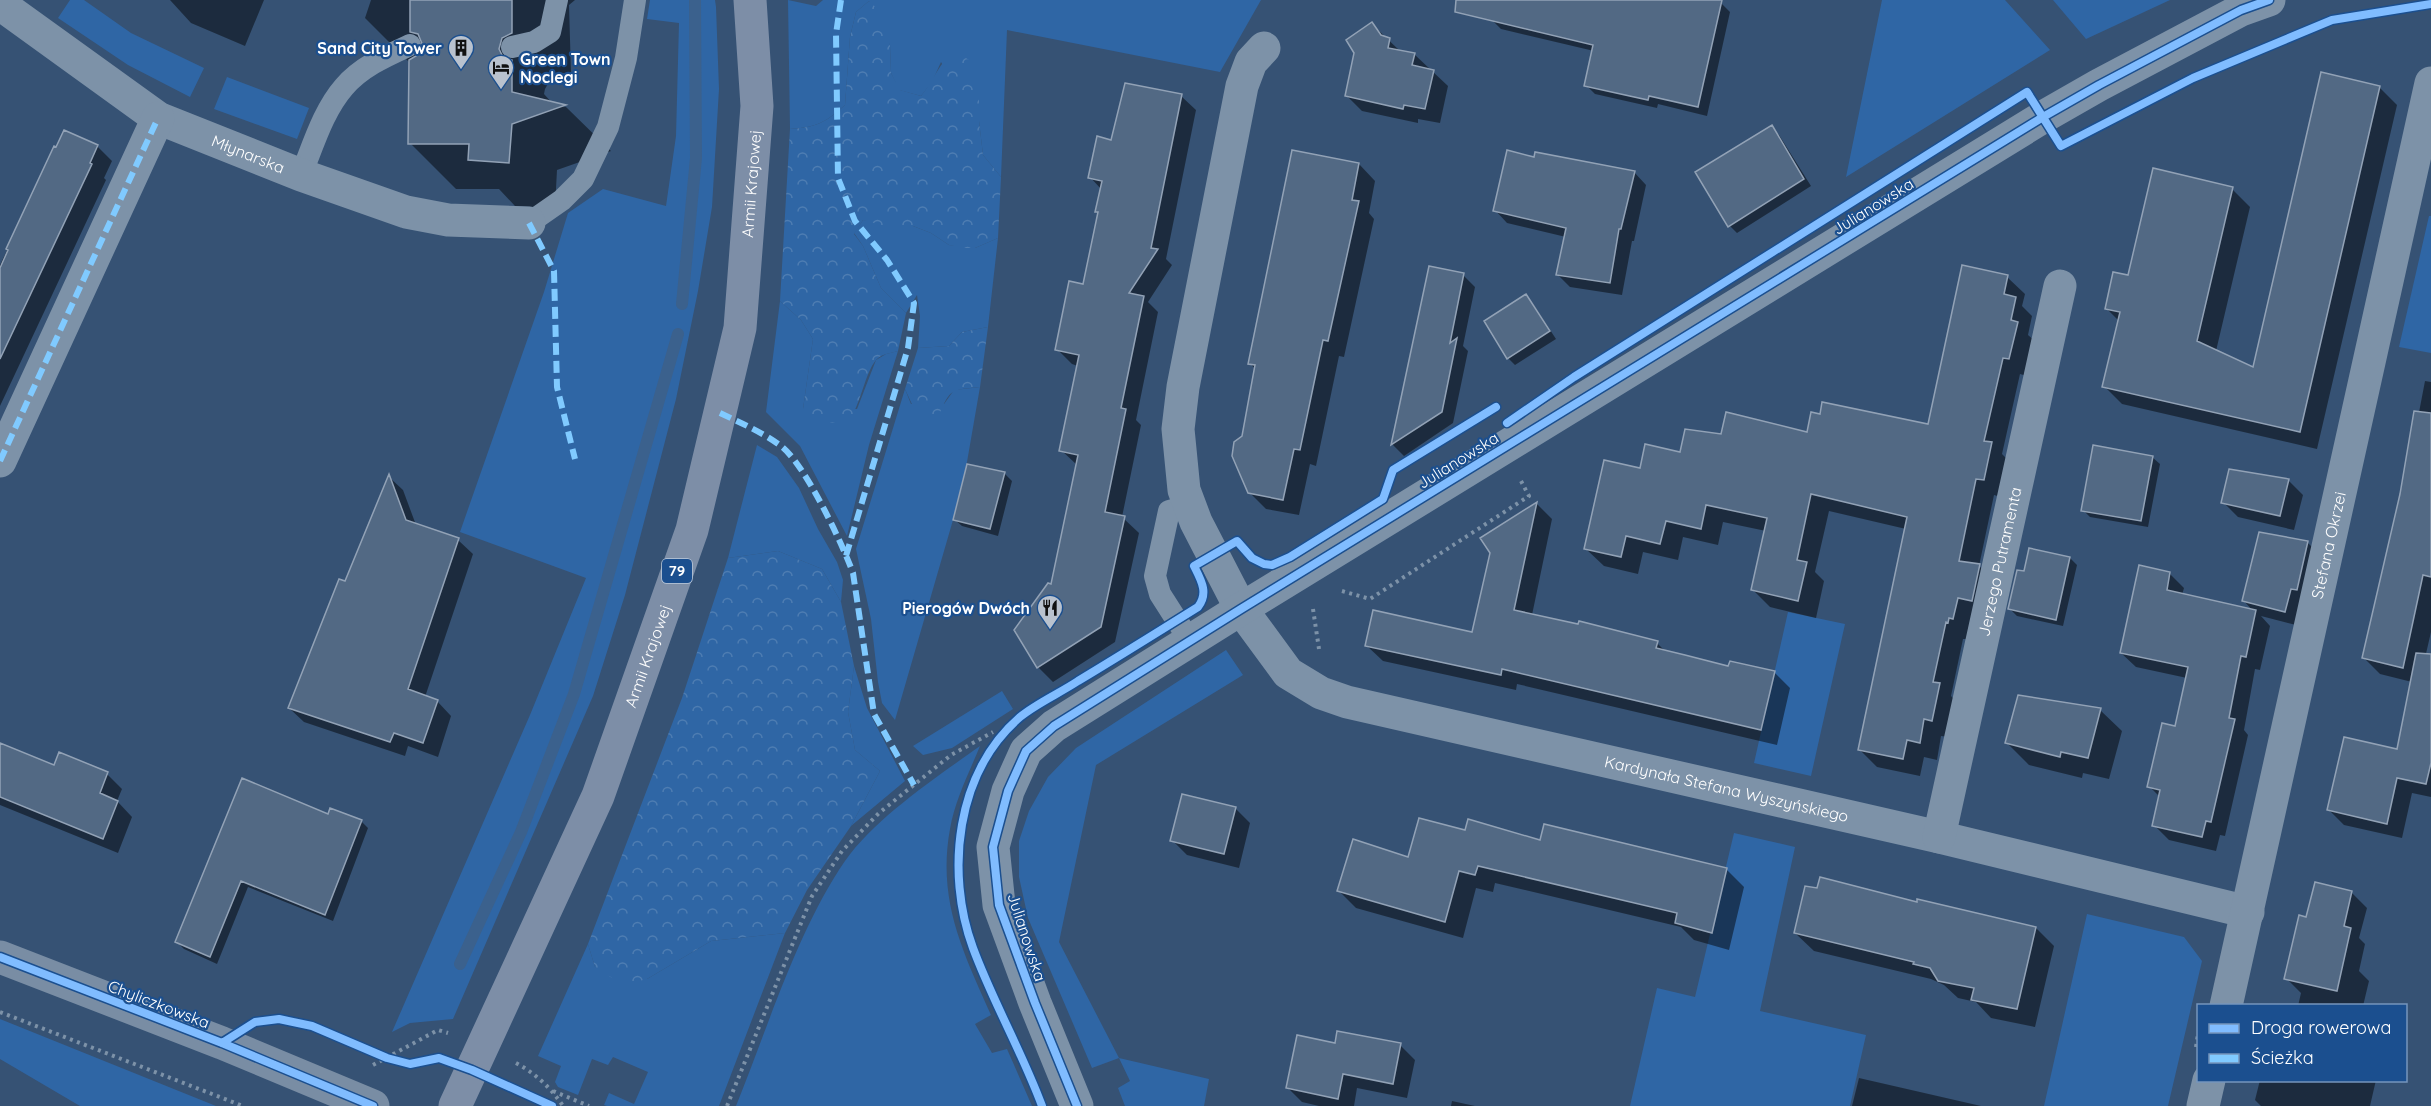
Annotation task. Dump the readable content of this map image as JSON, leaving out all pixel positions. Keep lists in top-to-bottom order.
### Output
{
  "streets": {
    "main road": ["Armii Krajowej", "79"],
    "street": [
      "Młynarska",
      "Julianowska",
      "Stefana Okrzei",
      "Jerzego Putramenta",
      "Kardynała Stefana Wyszyńskiego",
      "Chyliczkowska"
    ]
  },
  "crossings": [
    ["Julianowska", "Kardynała Stefana Wyszyńskiego"],
    ["Stefana Okrzei", "Kardynała Stefana Wyszyńskiego"],
    ["Jerzego Putramenta", "Kardynała Stefana Wyszyńskiego"]
  ],
  "places": {
    "building": ["Sand City Tower"],
    "hotel": ["Green Town Noclegi"],
    "restaurant": ["Pierogów Dwóch"]
  },
  "legend": ["Droga rowerowa", "Ścieżka"]
}
